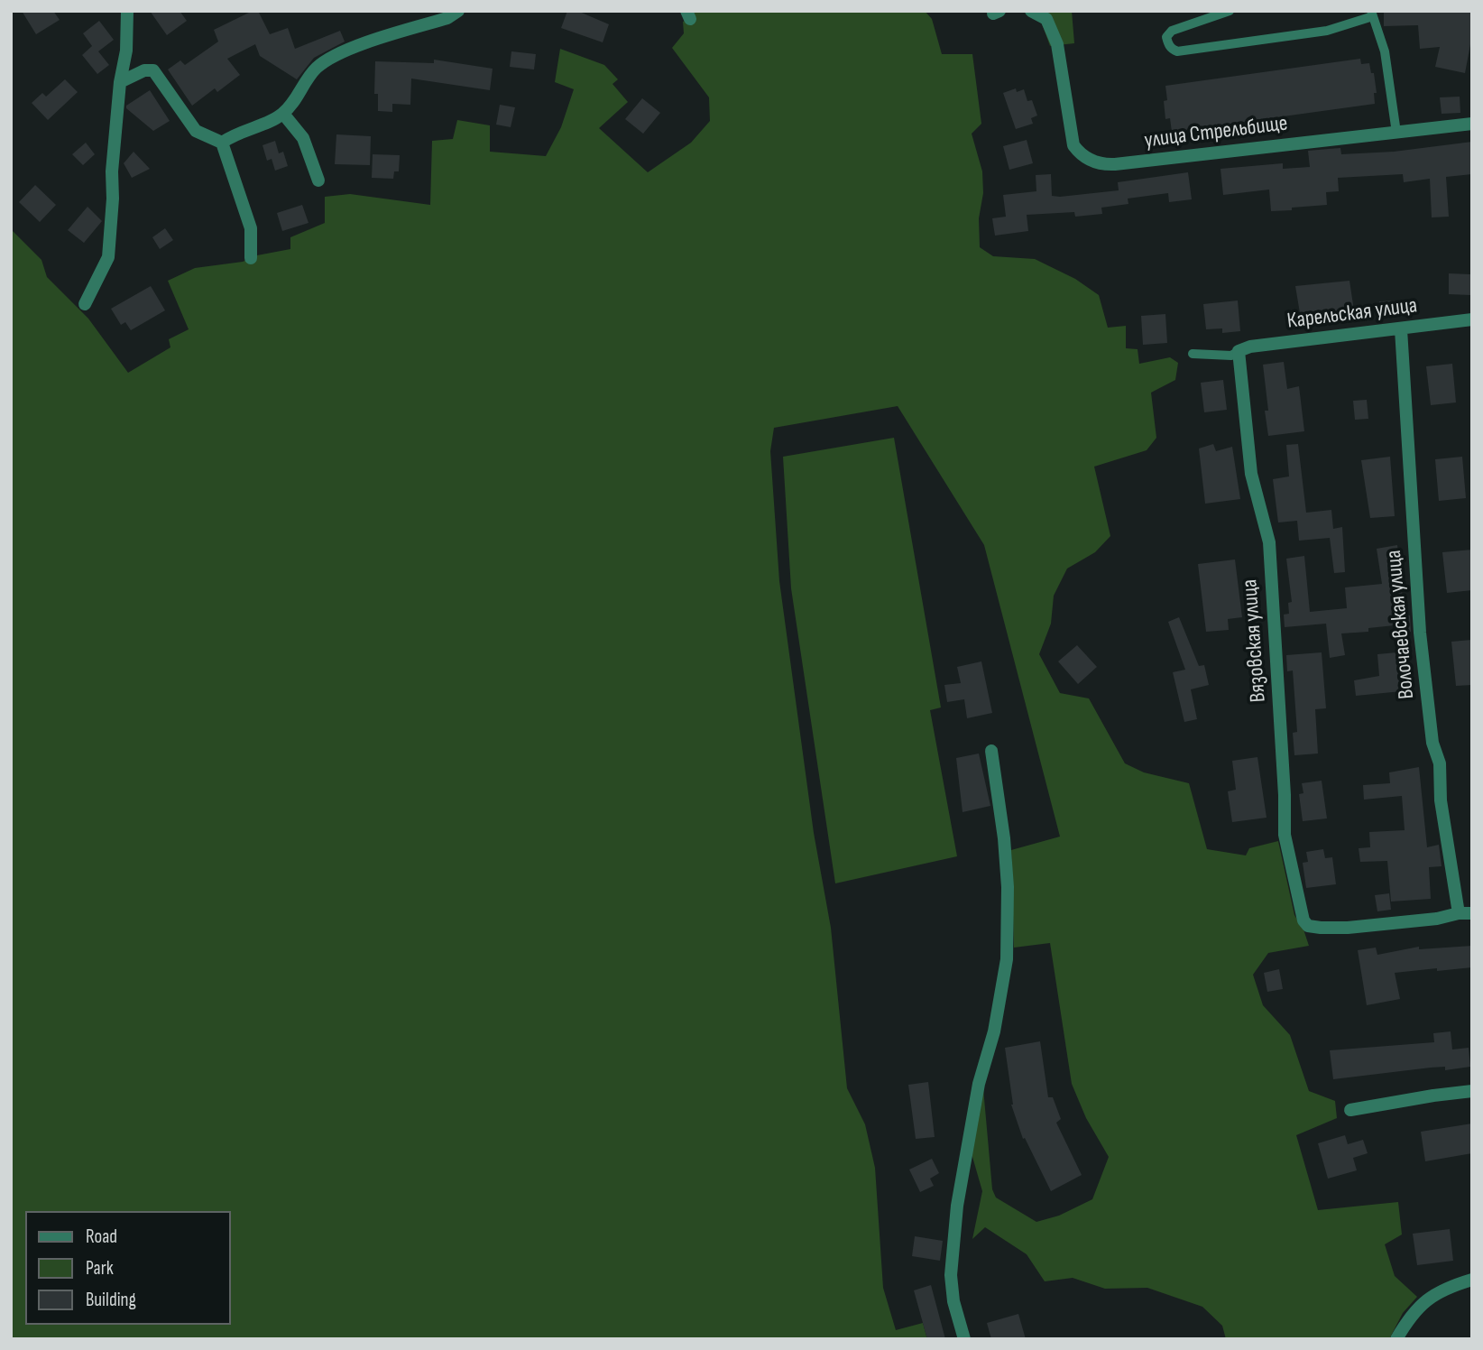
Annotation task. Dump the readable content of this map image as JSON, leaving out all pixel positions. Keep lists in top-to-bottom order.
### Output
{
  "streets": {
    "street": [
      "улица Стрельбище",
      "Карельская улица",
      "Волочаевская улица",
      "Вязовская улица"
    ]
  },
  "crossings": [
    ["Карельская улица", "Волочаевская улица"],
    ["Карельская улица", "Вязовская улица"],
    ["Волочаевская улица", "Вязовская улица"]
  ],
  "legend": ["Road", "Park", "Building"]
}
